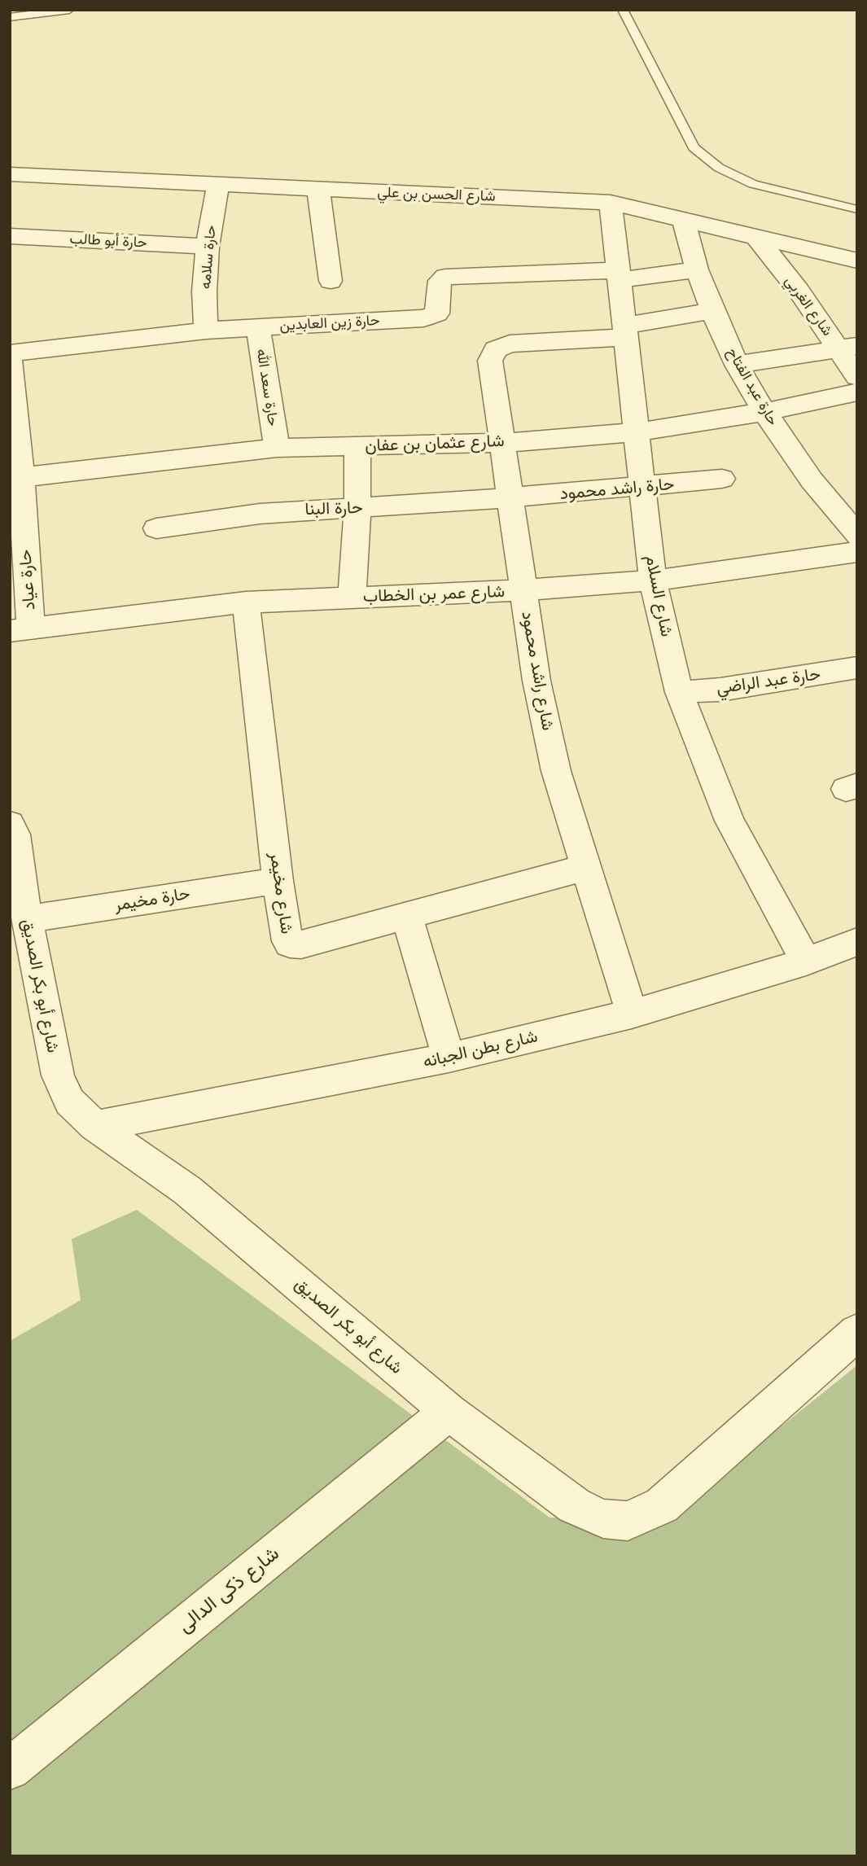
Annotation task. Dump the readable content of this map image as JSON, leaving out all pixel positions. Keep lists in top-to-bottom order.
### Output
{
  "streets": {
    "street": [
      "شارع الحسن بن علي",
      "حارة أبو طالب",
      "حارة سلامه",
      "شارع الغربي",
      "حارة زين العابدين",
      "حارة عبد الفتاح",
      "حارة سعد الله",
      "شارع عثمان بن عفان",
      "حارة راشد محمود",
      "حارة البنا",
      "حارة عياد",
      "شارع عمر بن الخطاب",
      "شارع السلام",
      "شارع راشد محمود",
      "حارة عبد الراضي",
      "شارع مخيمر",
      "حارة مخيمر",
      "شارع أبو بكر الصديق",
      "شارع بطن الجبانه",
      "شارع ذكى الدالى"
    ]
  },
  "crossings": [
    ["شارع الحسن بن علي", "حارة سلامه"],
    ["شارع الحسن بن علي", "شارع الغربي"],
    ["شارع الحسن بن علي", "حارة عبد الفتاح"],
    ["شارع الحسن بن علي", "شارع السلام"],
    ["حارة أبو طالب", "حارة سلامه"],
    ["حارة سلامه", "حارة زين العابدين"],
    ["حارة زين العابدين", "حارة سعد الله"],
    ["حارة زين العابدين", "شارع السلام"],
    ["حارة عبد الفتاح", "شارع عثمان بن عفان"],
    ["حارة عبد الفتاح", "شارع راشد محمود"],
    ["حارة سعد الله", "شارع عثمان بن عفان"],
    ["شارع عثمان بن عفان", "حارة عياد"],
    ["شارع عثمان بن عفان", "شارع السلام"],
    ["شارع عثمان بن عفان", "شارع راشد محمود"],
    ["حارة راشد محمود", "حارة البنا"],
    ["حارة راشد محمود", "شارع السلام"],
    ["حارة راشد محمود", "شارع راشد محمود"],
    ["حارة البنا", "شارع راشد محمود"],
    ["حارة عياد", "شارع عمر بن الخطاب"],
    ["شارع عمر بن الخطاب", "شارع السلام"],
    ["شارع عمر بن الخطاب", "شارع راشد محمود"],
    ["شارع عمر بن الخطاب", "شارع مخيمر"],
    ["شارع السلام", "شارع راشد محمود"],
    ["شارع السلام", "حارة عبد الراضي"],
    ["شارع السلام", "شارع بطن الجبانه"],
    ["شارع راشد محمود", "شارع مخيمر"],
    ["شارع راشد محمود", "شارع بطن الجبانه"],
    ["شارع مخيمر", "حارة مخيمر"],
    ["حارة مخيمر", "شارع أبو بكر الصديق"],
    ["شارع أبو بكر الصديق", "شارع بطن الجبانه"],
    ["شارع أبو بكر الصديق", "شارع ذكى الدالى"]
  ]
}
